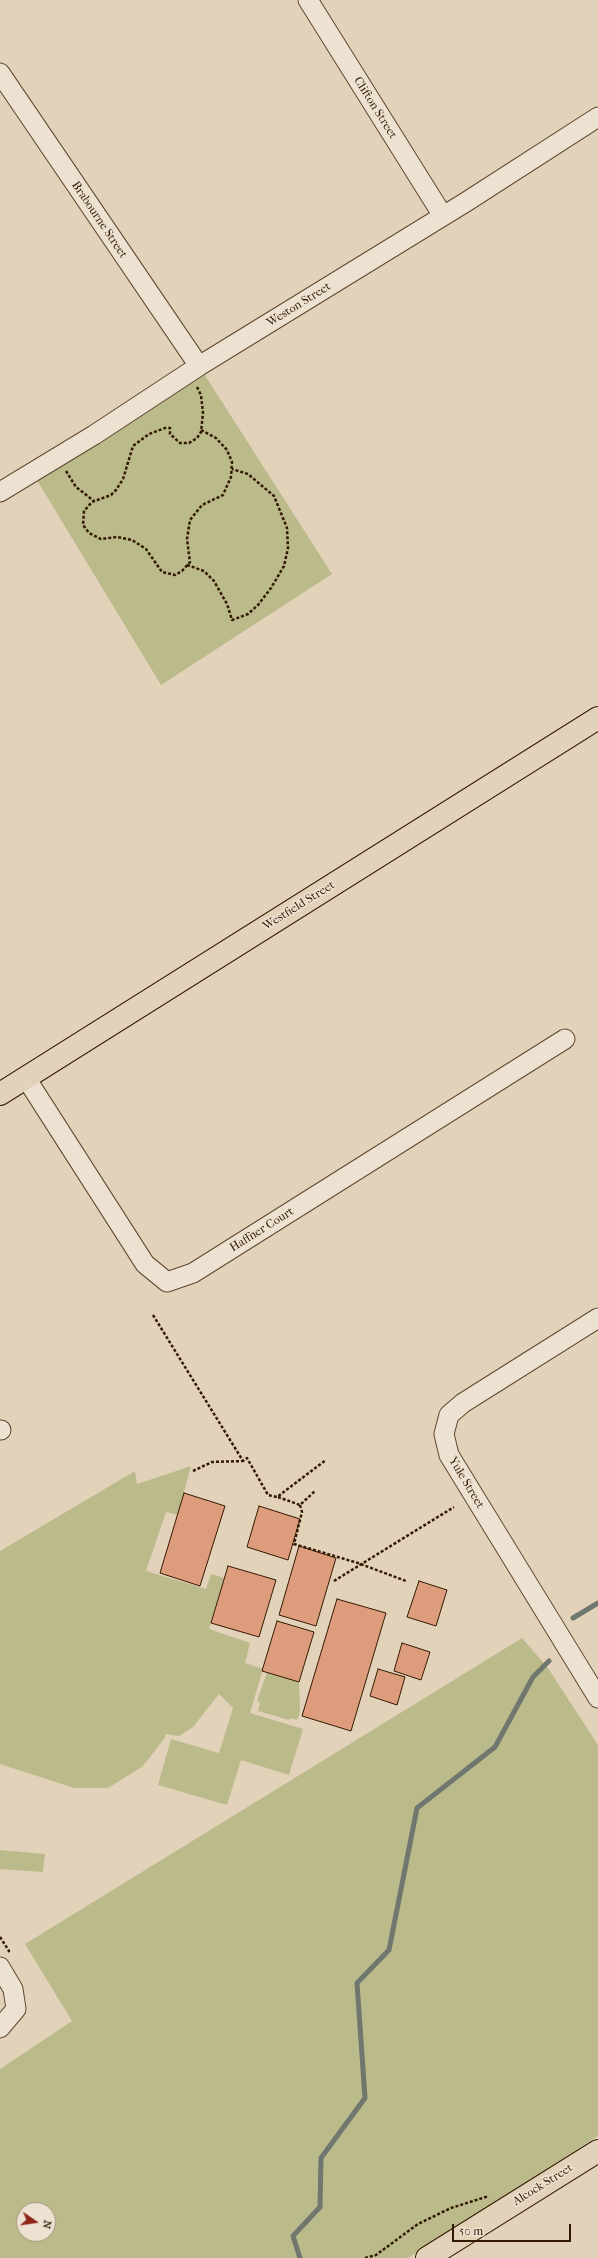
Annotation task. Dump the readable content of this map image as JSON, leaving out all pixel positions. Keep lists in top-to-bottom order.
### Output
{
  "streets": {
    "main road": ["Westfield Street", "Alcock Street"],
    "street": [
      "Clifton Street",
      "Brabourne Street",
      "Weston Street",
      "Haffner Court",
      "Yule Street"
    ]
  },
  "crossings": [
    ["Clifton Street", "Weston Street"],
    ["Brabourne Street", "Weston Street"],
    ["Westfield Street", "Haffner Court"]
  ],
  "scale_bar": "50 m",
  "north": "right"
}
